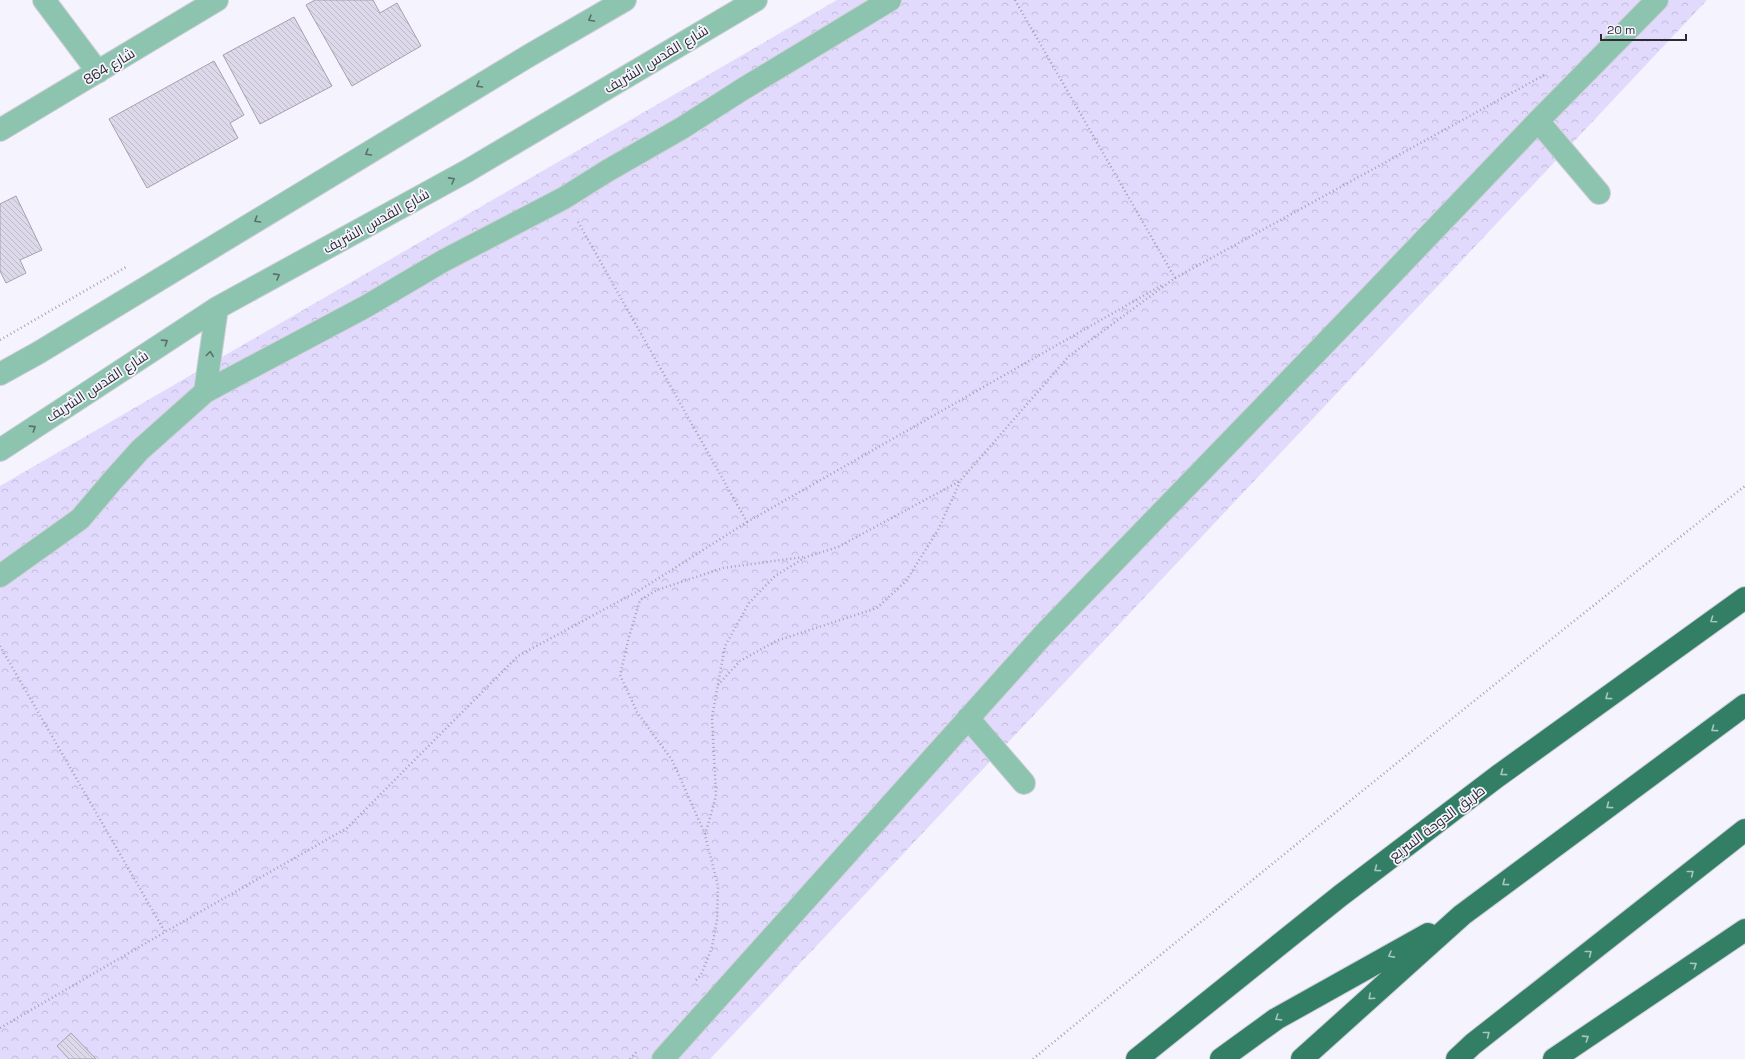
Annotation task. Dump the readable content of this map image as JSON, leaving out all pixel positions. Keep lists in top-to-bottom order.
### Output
{
  "streets": {
    "highway": ["طريق الدوحة السريع"],
    "street": ["شارع القدس الشريف", "شارع 864"]
  },
  "scale_bar": "20 m"
}
